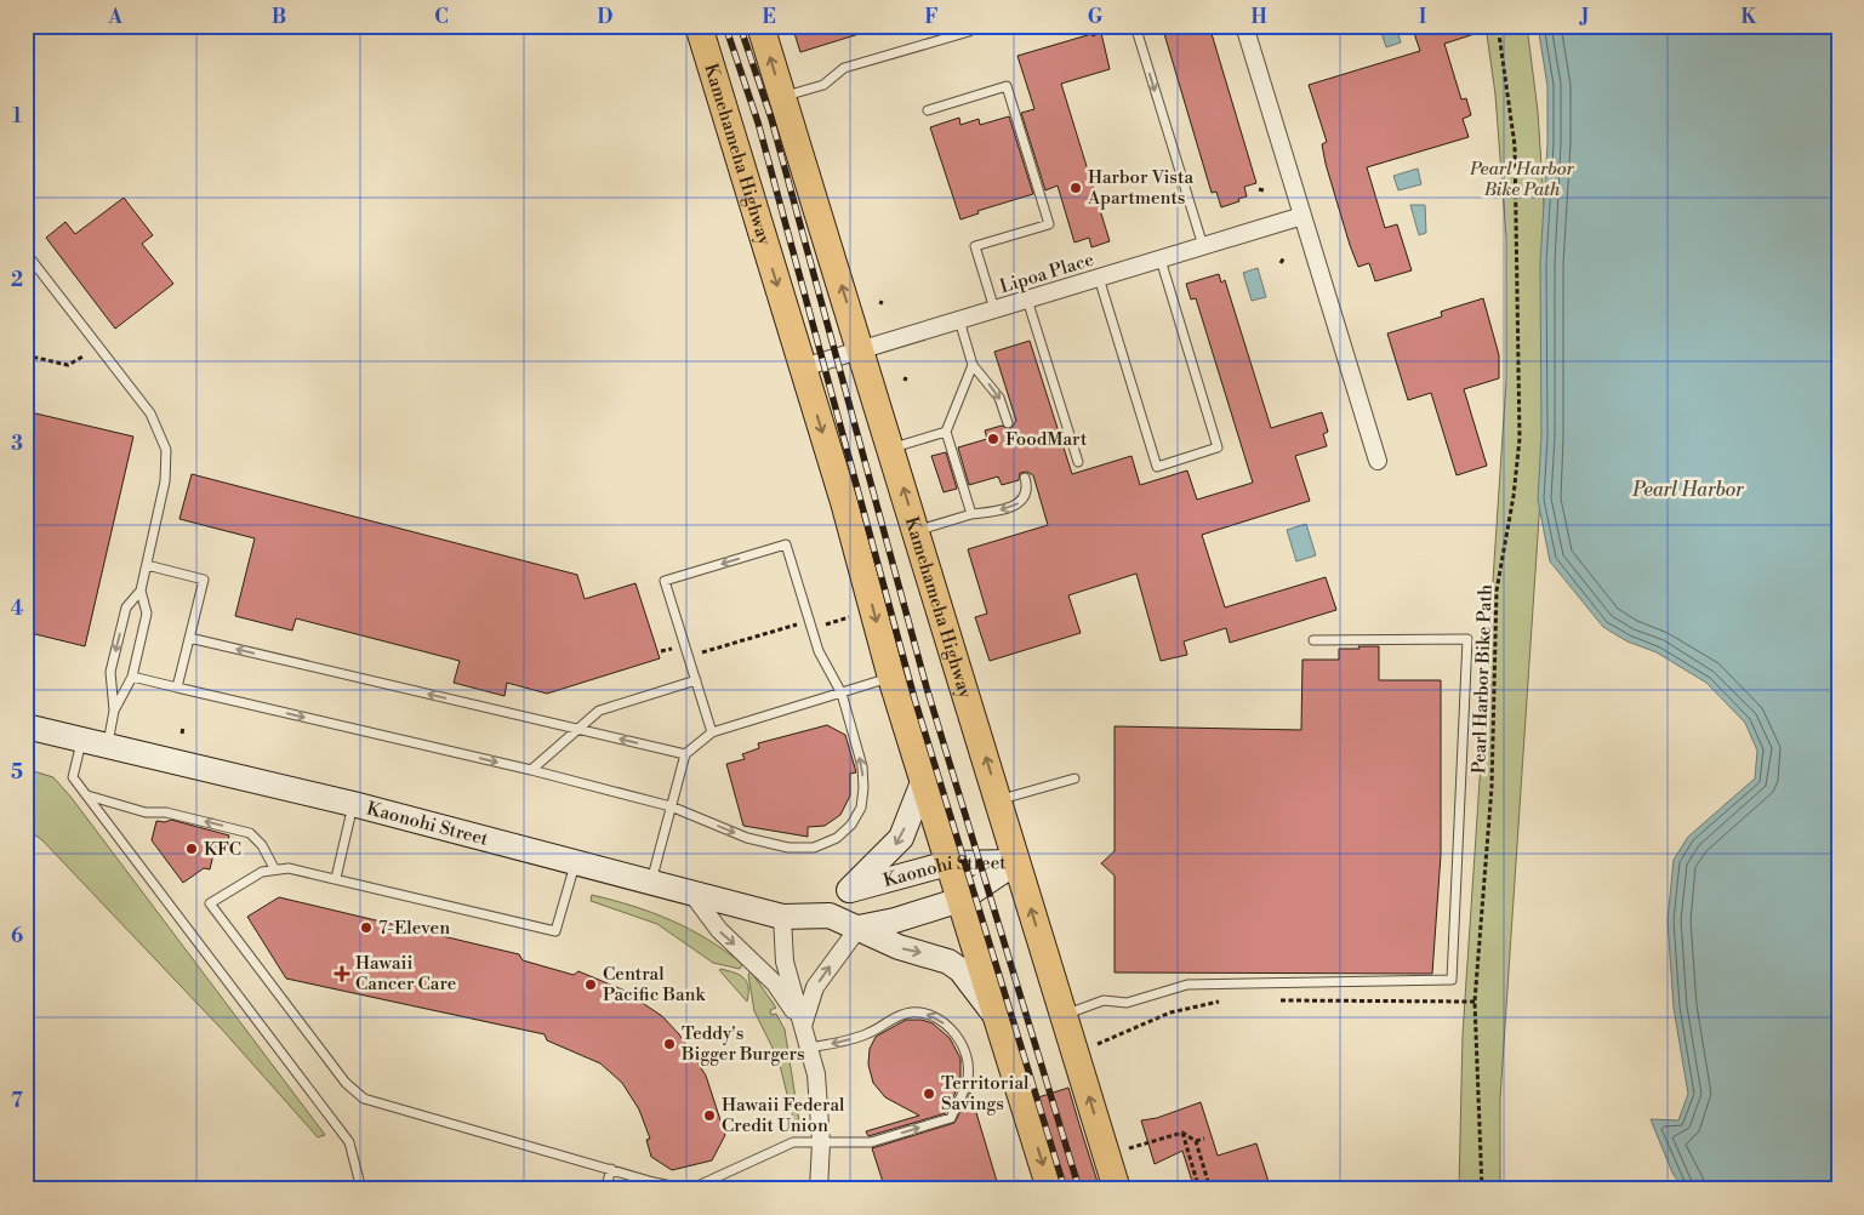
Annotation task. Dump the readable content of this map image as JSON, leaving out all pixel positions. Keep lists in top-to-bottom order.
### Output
{
  "streets": {
    "main road": ["Kamehameha Highway"],
    "street": ["Lipoa Place", "Kaonohi Street"],
    "path": ["Pearl Harbor Bike Path"]
  },
  "crossings": [
    ["Kamehameha Highway", "Lipoa Place"],
    ["Kamehameha Highway", "Kaonohi Street"]
  ],
  "water": ["Pearl Harbor"],
  "parks": ["Pearl Harbor Bike Path"],
  "places": {
    "other": [
      "Harbor Vista Apartments",
      "FoodMart",
      "KFC",
      "7-Eleven",
      "Central Pacific Bank",
      "Teddy's Bigger Burgers",
      "Territorial Savings",
      "Hawaii Federal Credit Union"
    ],
    "health": ["Hawaii Cancer Care"]
  },
  "grid": {
    "columns": [
      "A",
      "B",
      "C",
      "D",
      "E",
      "F",
      "G",
      "H",
      "I",
      "J",
      "K"
    ],
    "rows": [
      "1",
      "2",
      "3",
      "4",
      "5",
      "6",
      "7"
    ]
  }
}
